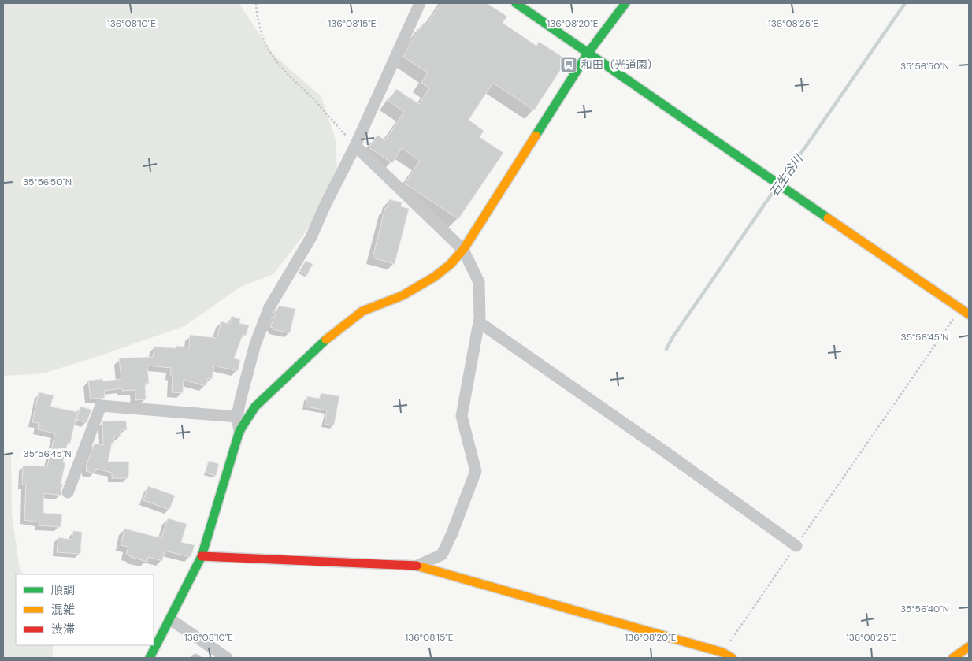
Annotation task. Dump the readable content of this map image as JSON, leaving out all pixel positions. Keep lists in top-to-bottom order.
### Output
{
  "water": ["石生谷川"],
  "places": {
    "bus stop": ["和田（光道園）"]
  },
  "legend": ["順調", "混雑", "渋滞"],
  "coordinates": [
    "136°08'10\"E",
    "136°08'15\"E",
    "136°08'20\"E",
    "136°08'25\"E",
    "35°56'50\"N",
    "35°56'45\"N",
    "35°56'40\"N"
  ]
}
